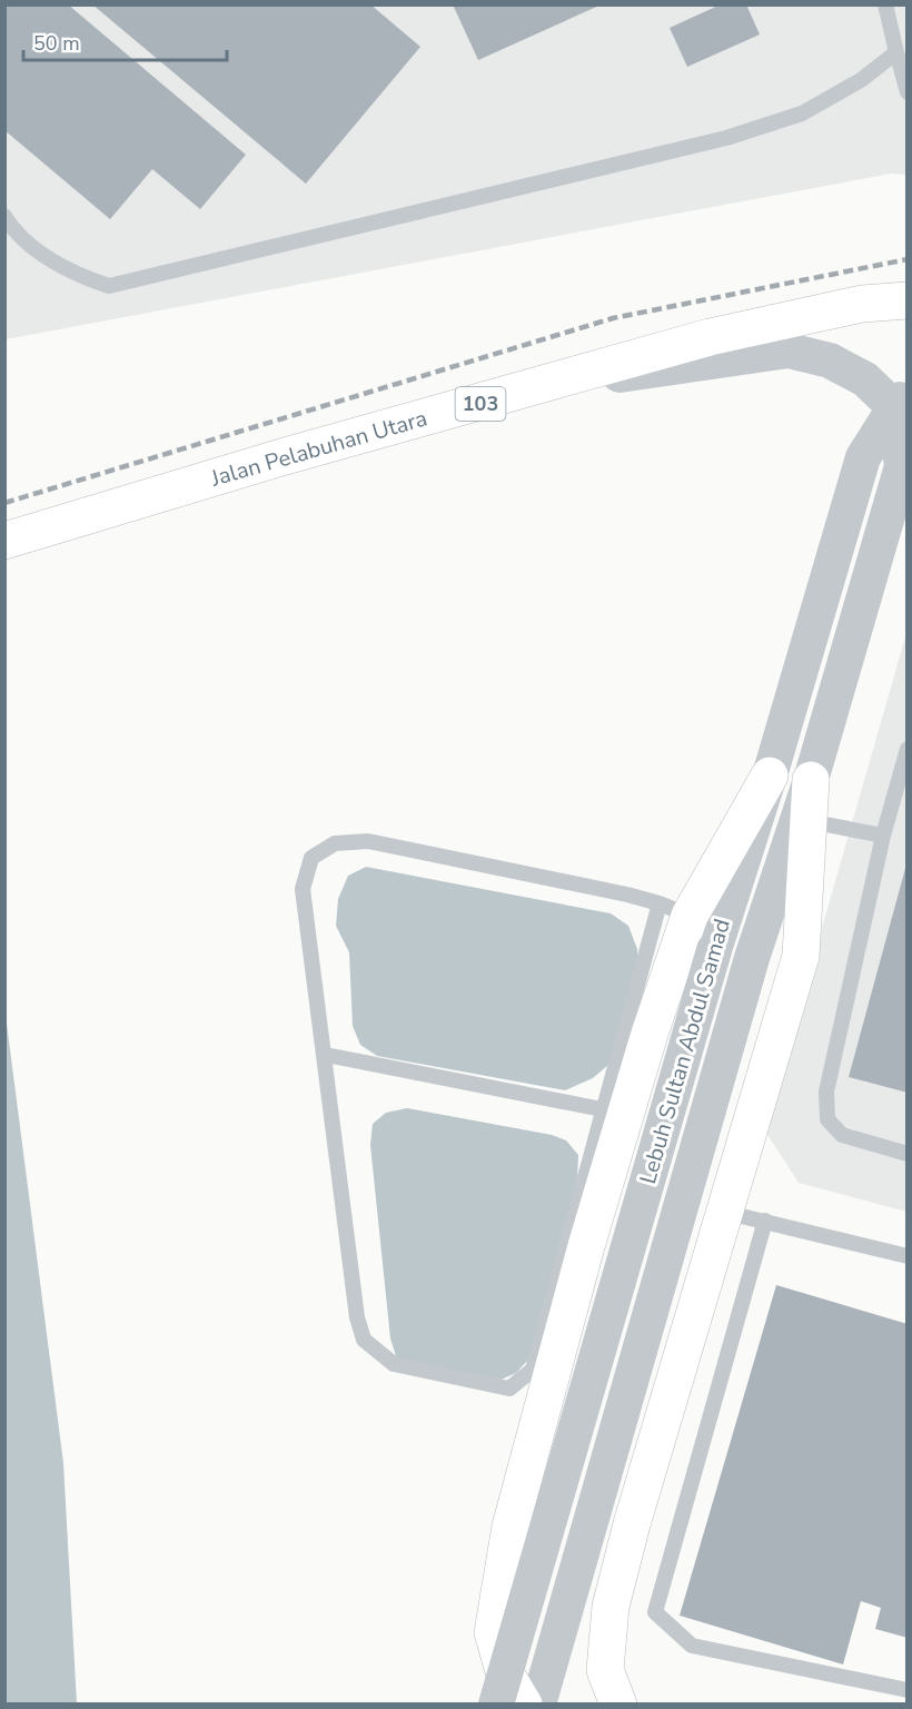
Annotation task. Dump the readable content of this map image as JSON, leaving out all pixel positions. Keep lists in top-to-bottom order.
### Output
{
  "streets": {
    "main road": ["103", "Jalan Pelabuhan Utara"],
    "street": ["Lebuh Sultan Abdul Samad"]
  },
  "scale_bar": "50 m"
}
